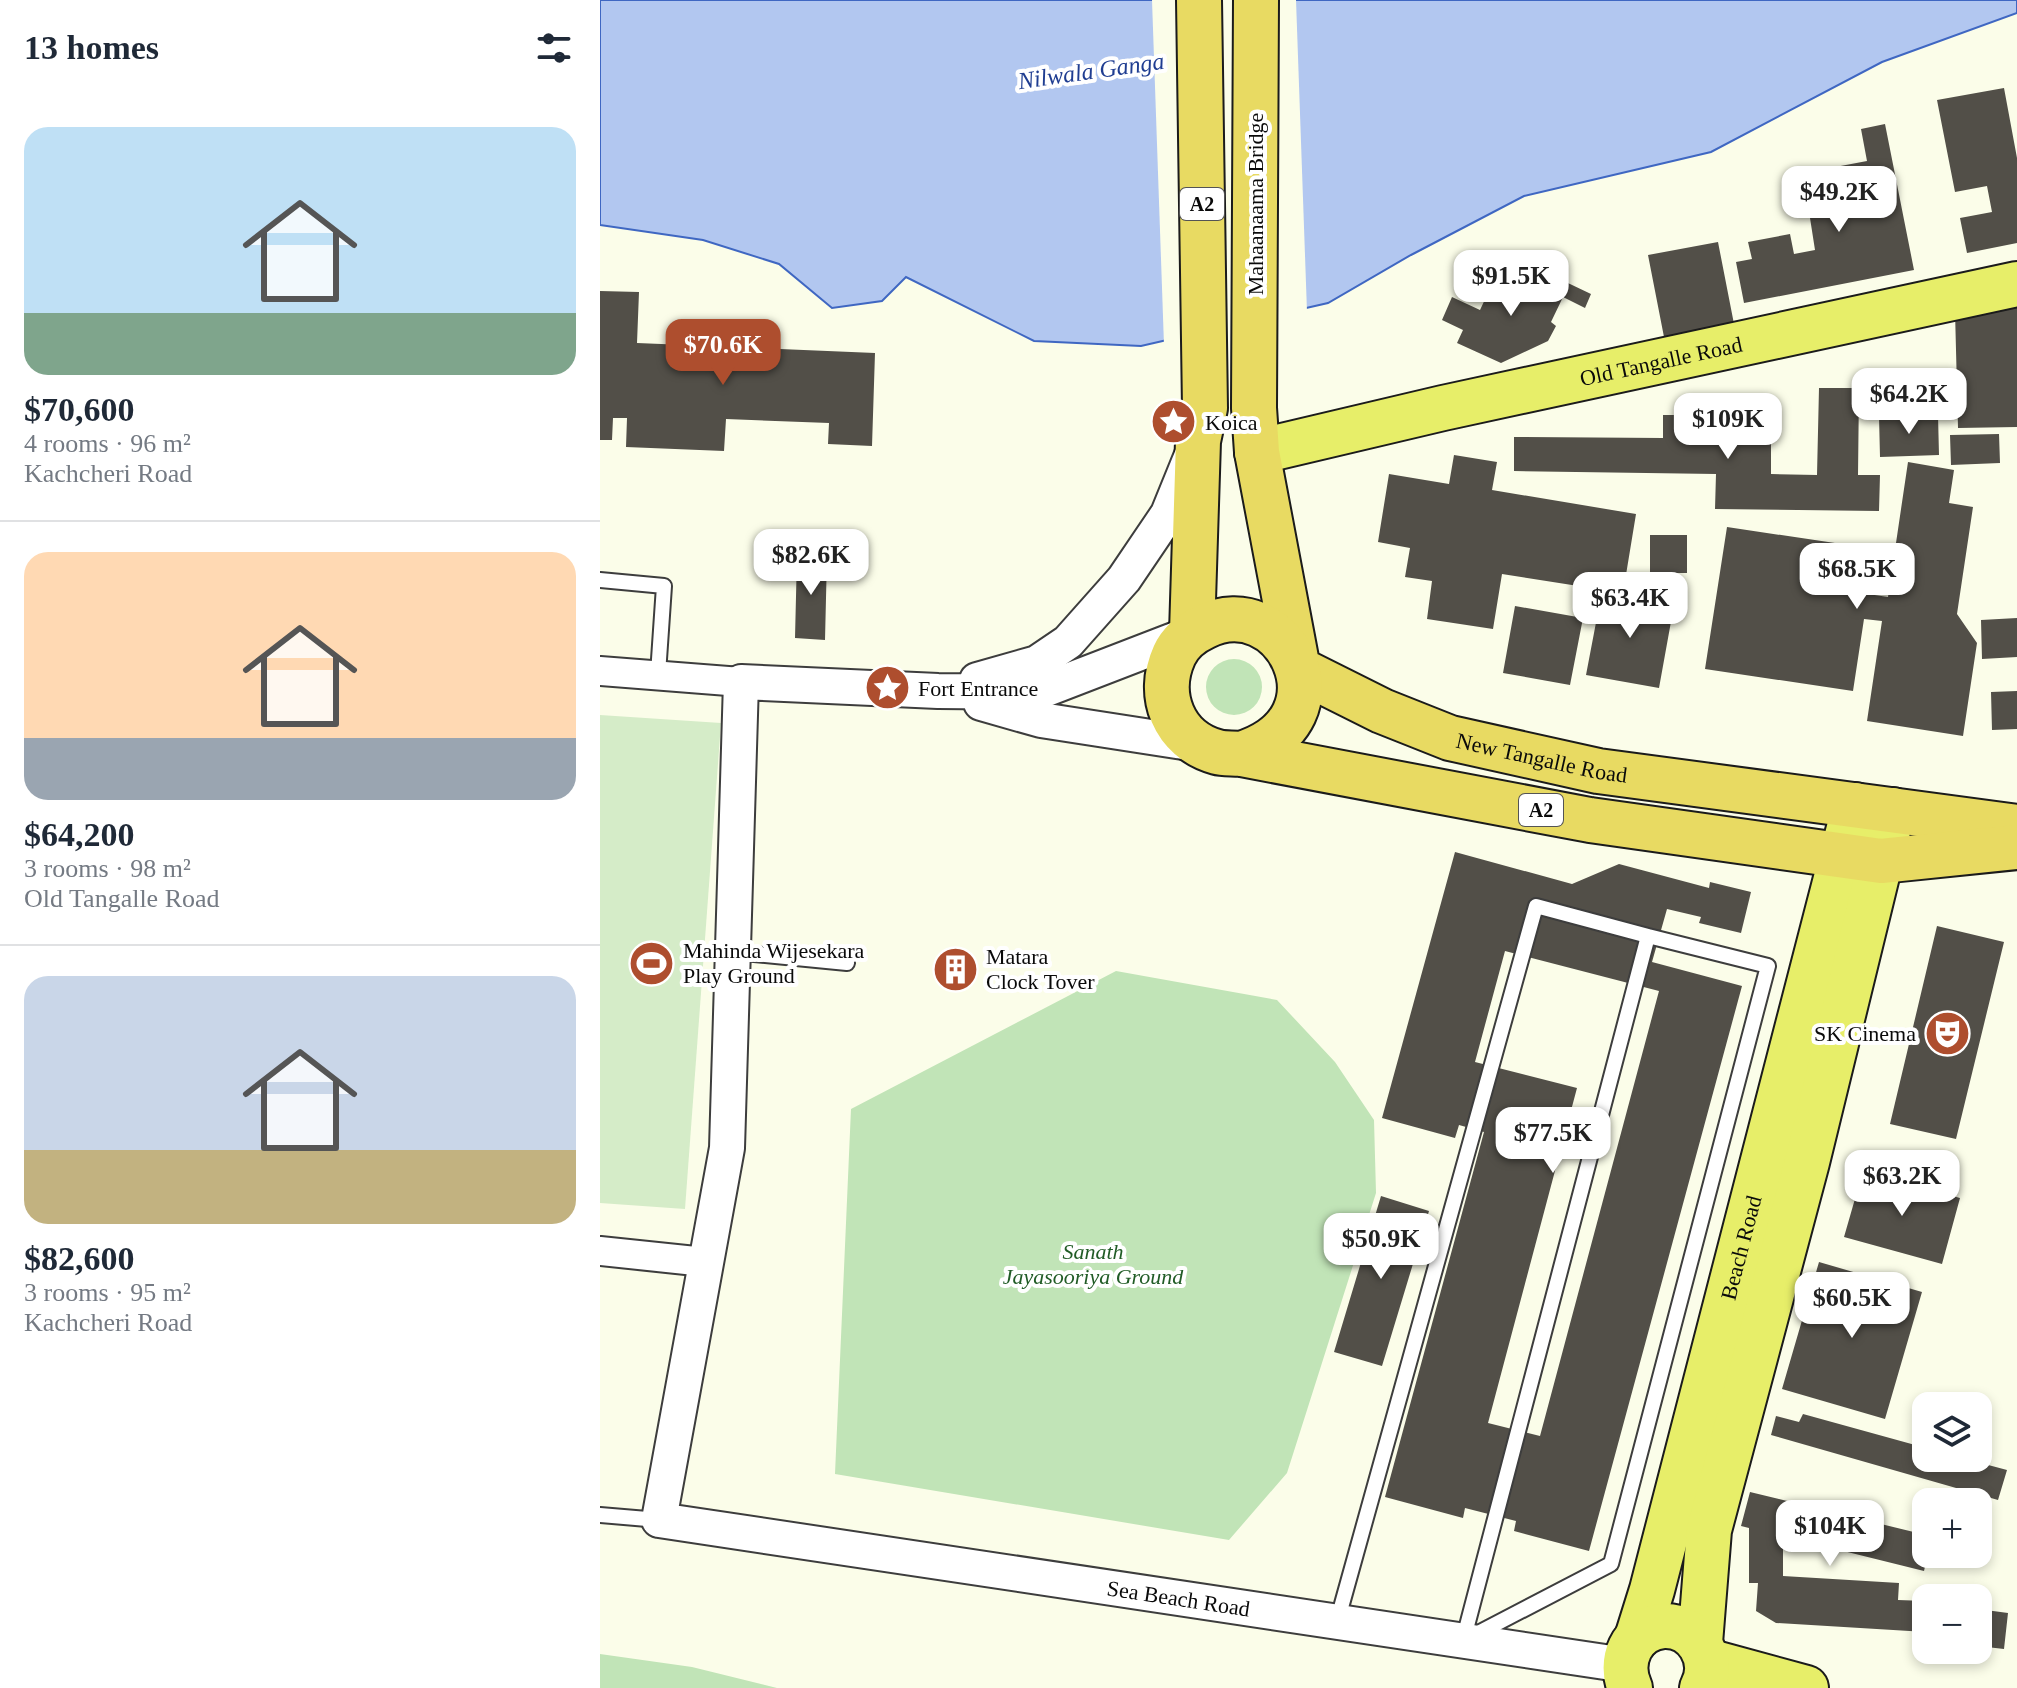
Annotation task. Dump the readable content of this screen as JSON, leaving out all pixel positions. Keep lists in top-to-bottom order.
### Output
{
  "streets": {
    "highway": ["A2", "Mahaanaama Bridge", "New Tangalle Road"],
    "main road": ["Old Tangalle Road", "Beach Road"],
    "street": ["Sea Beach Road"]
  },
  "crossings": [
    ["A2", "Mahaanaama Bridge"],
    ["A2", "Old Tangalle Road"],
    ["A2", "New Tangalle Road"],
    ["A2", "Beach Road"],
    ["Mahaanaama Bridge", "Old Tangalle Road"],
    ["Beach Road", "Sea Beach Road"]
  ],
  "water": ["Nilwala Ganga"],
  "parks": ["Sanath Jayasooriya Ground"],
  "places": {
    "place": ["Koica", "Fort Entrance"],
    "sports": ["Mahinda Wijesekara Play Ground"],
    "building": ["Matara Clock Tover"],
    "theatre": ["SK Cinema"]
  },
  "page": {
    "heading": "13 homes",
    "list": [
      {
        "name": "$70,600",
        "note": "4 rooms · 96 m² · Kachcheri Road"
      },
      {
        "name": "$64,200",
        "note": "3 rooms · 98 m² · Old Tangalle Road"
      },
      {
        "name": "$82,600",
        "note": "3 rooms · 95 m² · Kachcheri Road"
      }
    ],
    "price": [
      "$49.2K",
      "$91.5K",
      "$70.6K",
      "$64.2K",
      "$109K",
      "$82.6K",
      "$68.5K",
      "$63.4K",
      "$77.5K",
      "$63.2K",
      "$50.9K",
      "$60.5K",
      "$104K"
    ],
    "map_buttons": ["+", "−"]
  }
}
